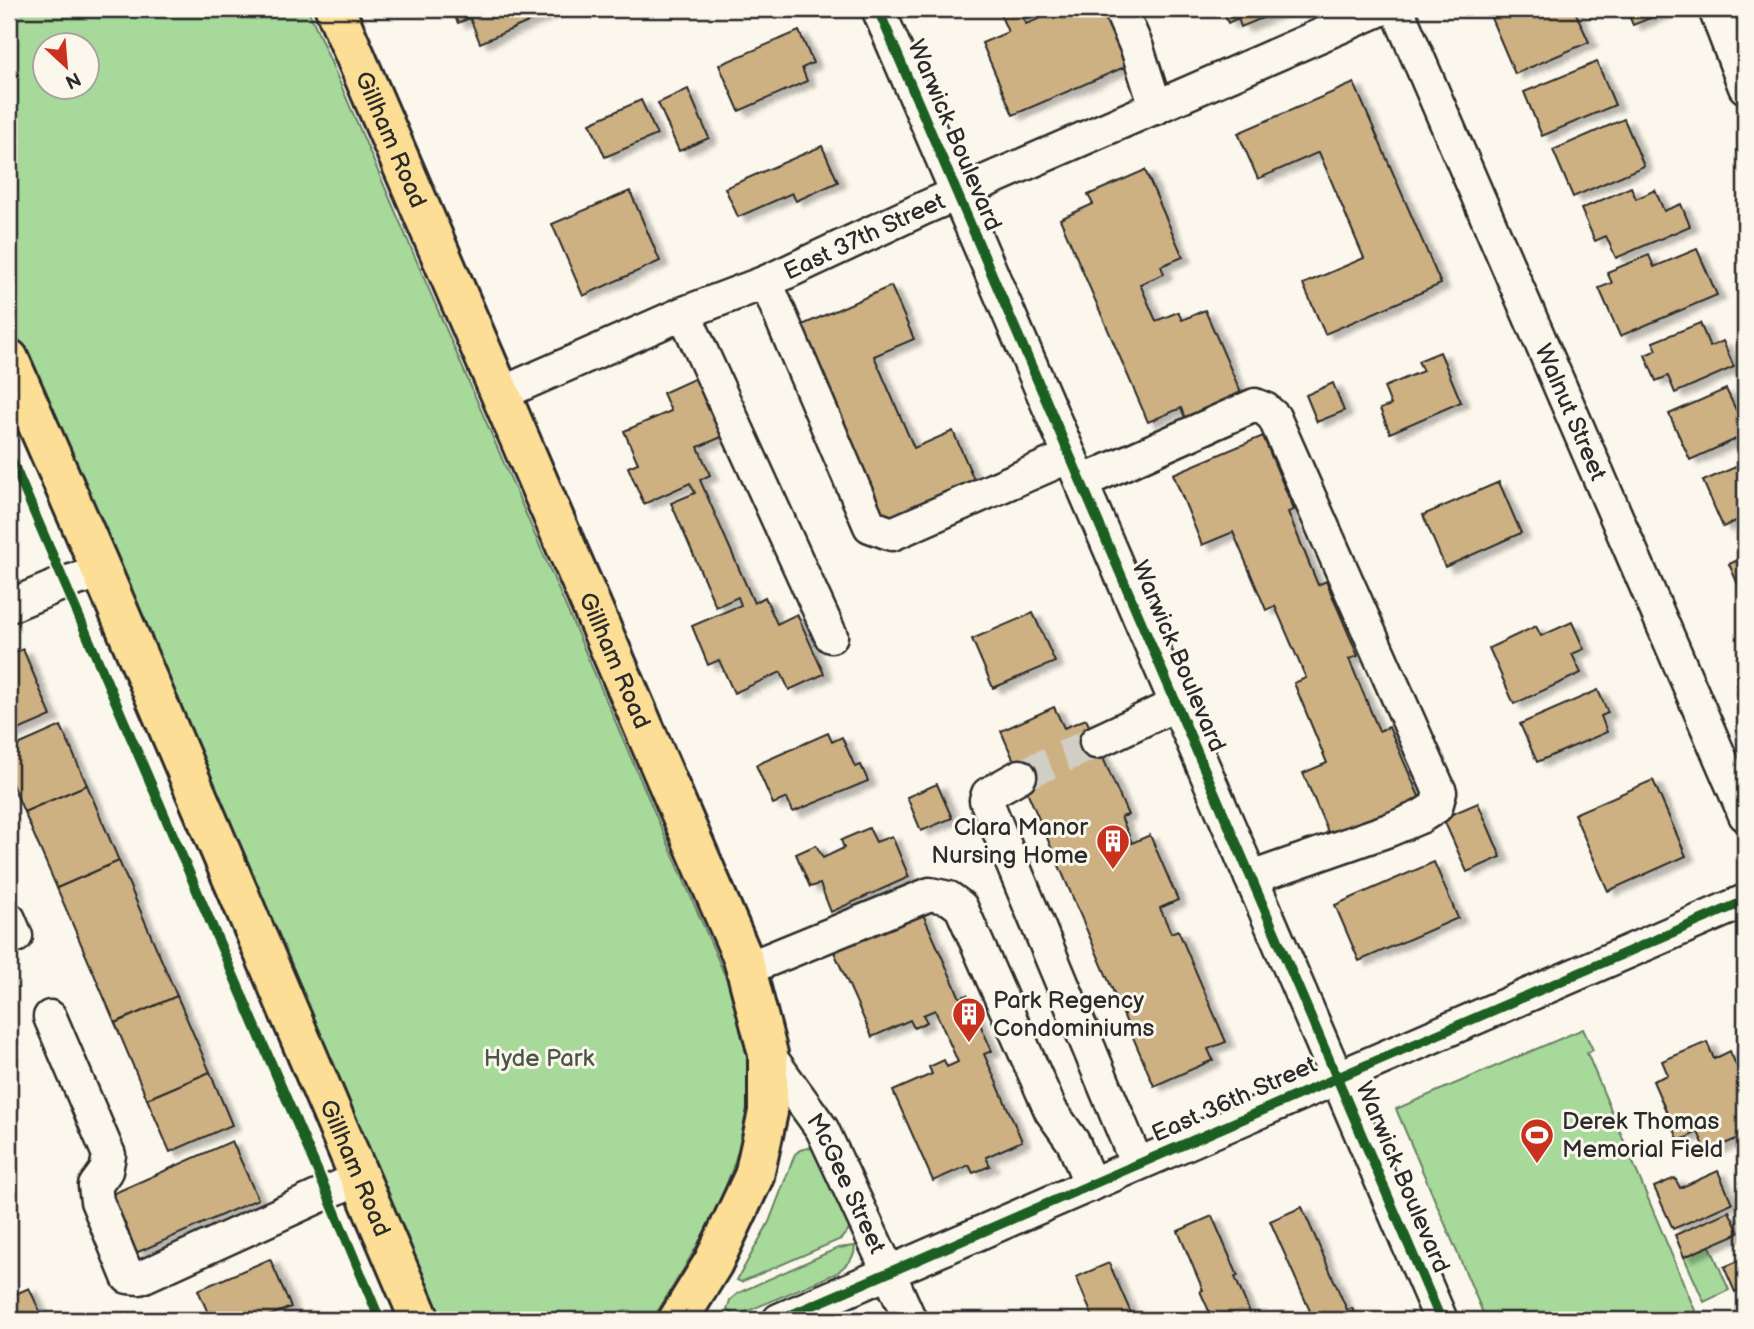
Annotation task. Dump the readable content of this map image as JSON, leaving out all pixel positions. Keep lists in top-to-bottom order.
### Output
{
  "streets": {
    "main road": ["Gillham Road"],
    "street": [
      "Warwick Boulevard",
      "East 37th Street",
      "Walnut Street",
      "East 36th Street",
      "McGee Street"
    ]
  },
  "crossings": [
    ["Warwick Boulevard", "East 37th Street"],
    ["Warwick Boulevard", "East 36th Street"],
    ["Gillham Road", "East 37th Street"],
    ["Gillham Road", "McGee Street"],
    ["East 36th Street", "McGee Street"]
  ],
  "parks": ["Hyde Park"],
  "places": {
    "building": ["Clara Manor Nursing Home", "Park Regency Condominiums"],
    "sports": ["Derek Thomas Memorial Field"]
  },
  "north": "bottom right"
}
